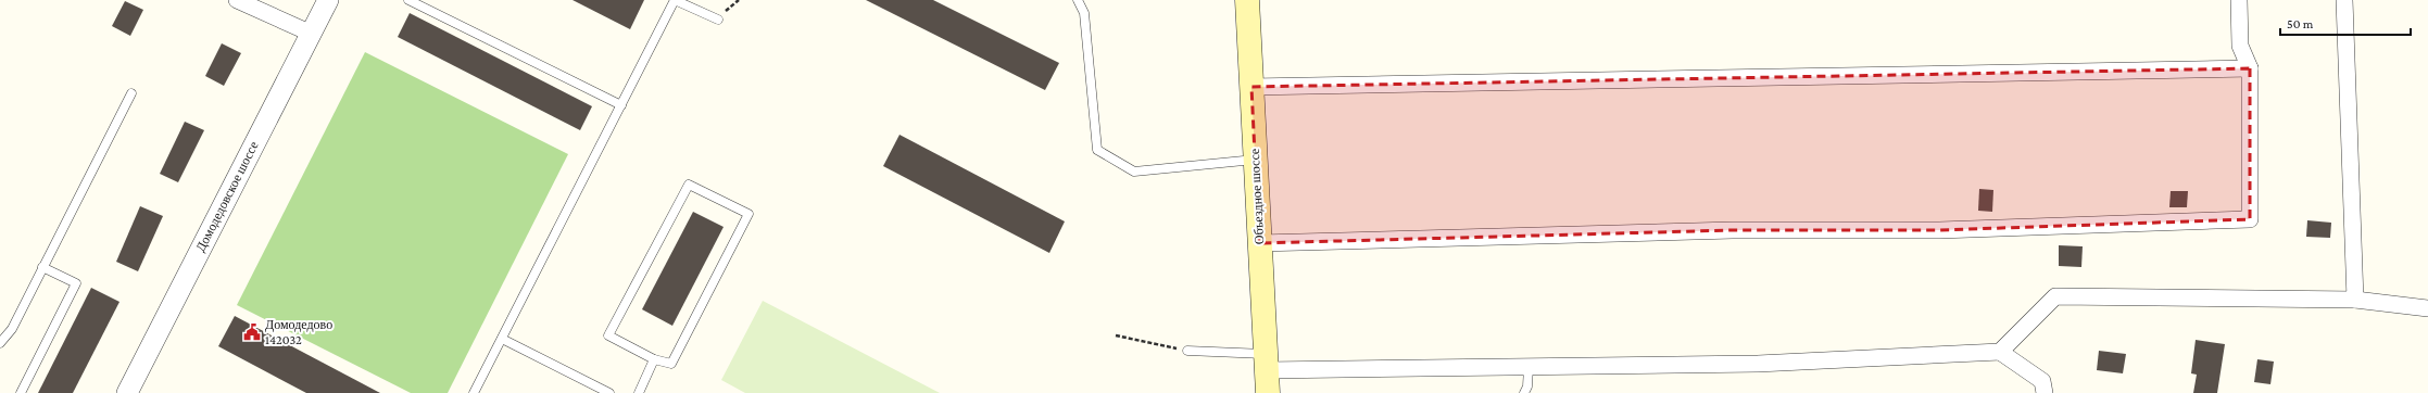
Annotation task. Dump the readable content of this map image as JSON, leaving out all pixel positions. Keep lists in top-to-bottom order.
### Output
{
  "streets": {
    "main road": ["Объездное шоссе"],
    "street": ["Домодедовское шоссе"]
  },
  "places": {
    "public building": ["Домодедово 142032"]
  },
  "scale_bar": "50 m"
}
